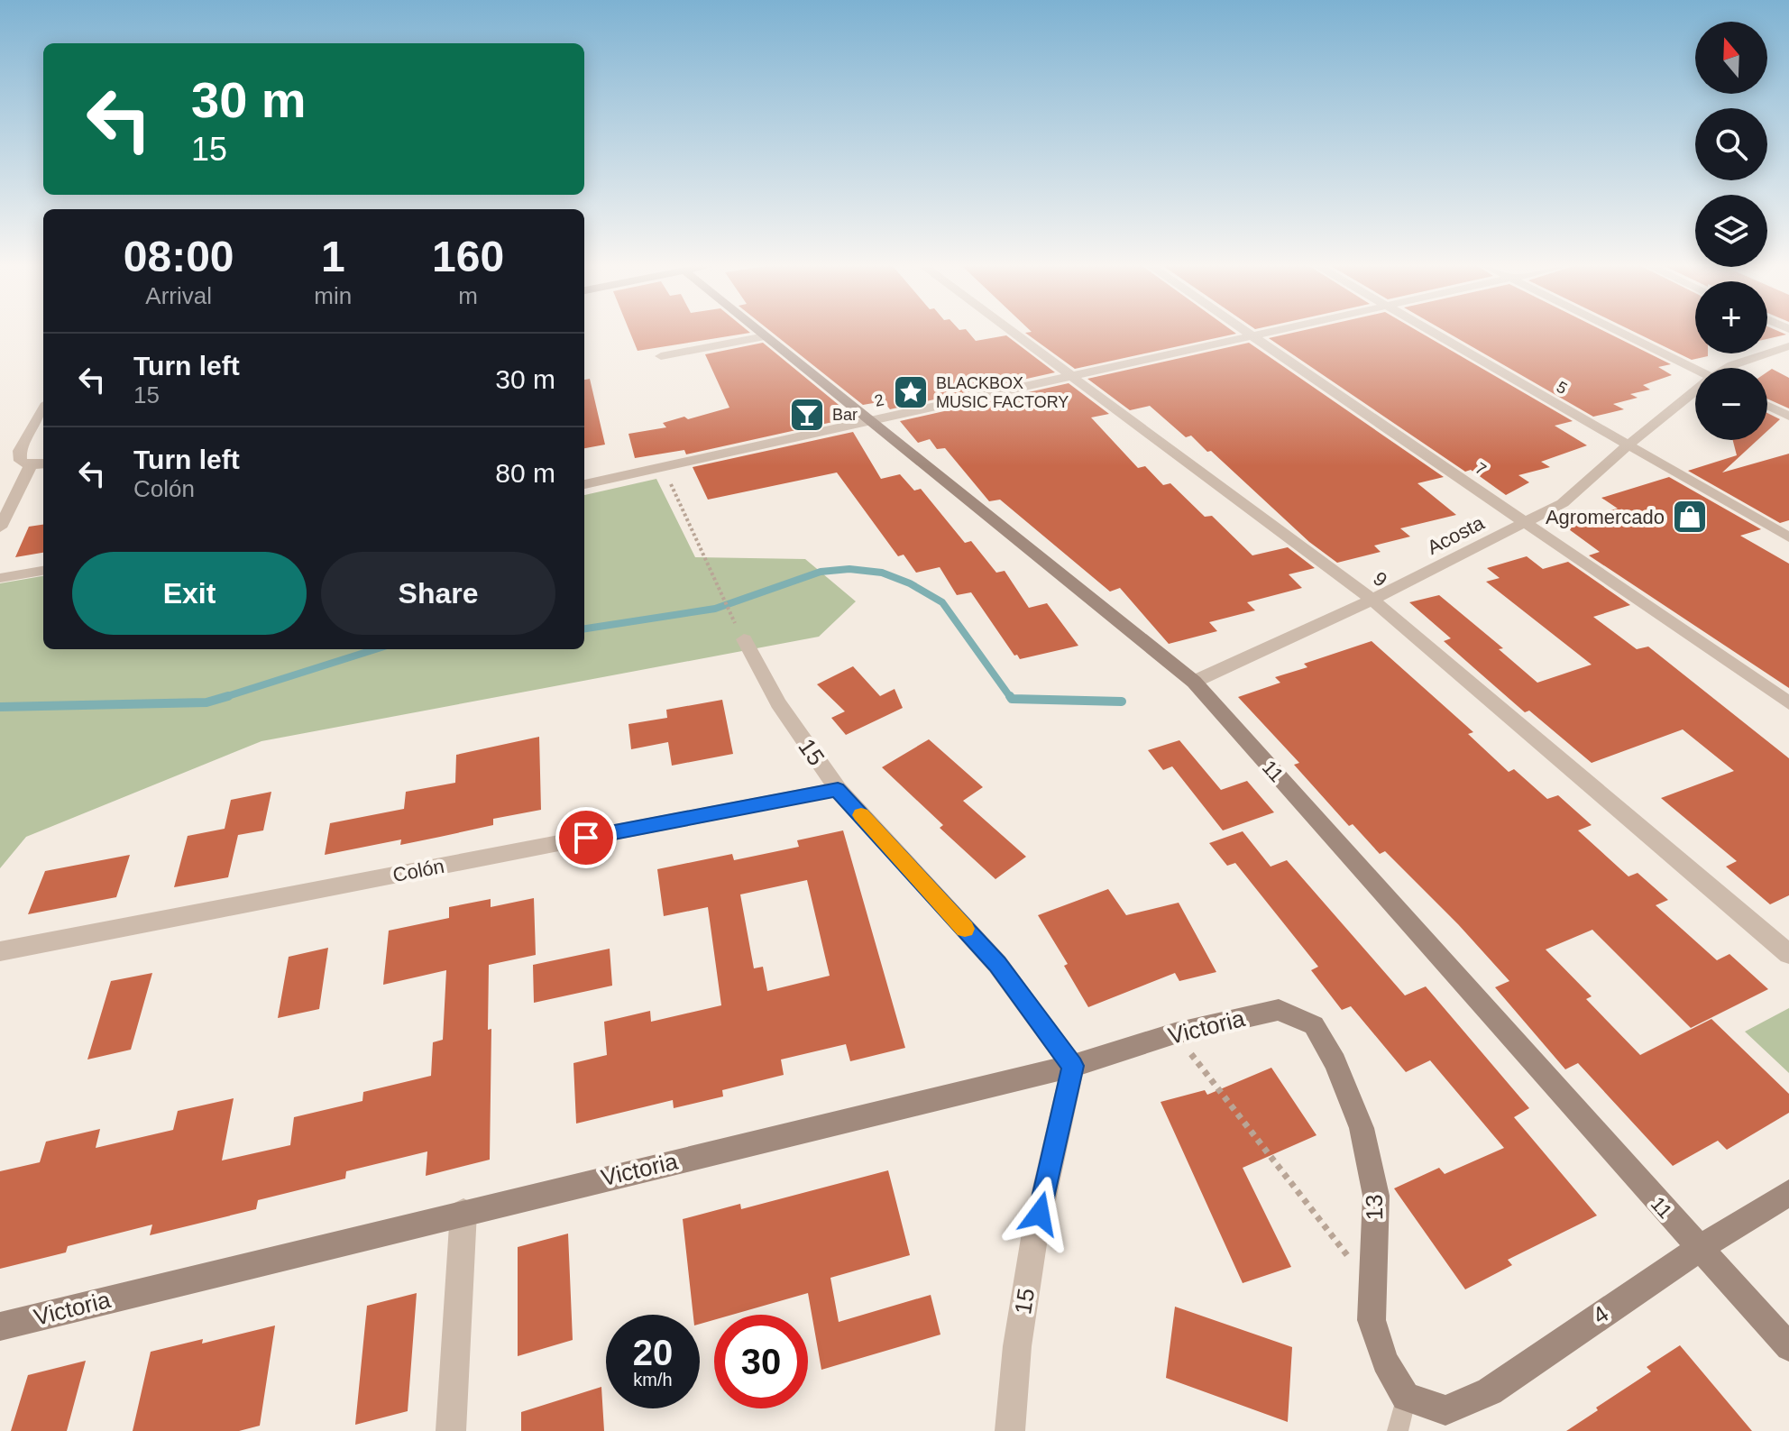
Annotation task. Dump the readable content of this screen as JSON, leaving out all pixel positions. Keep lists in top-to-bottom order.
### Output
{
  "streets": {
    "street": [
      "5",
      "2",
      "7",
      "Acosta",
      "9",
      "15",
      "11",
      "Colón",
      "Victoria",
      "13",
      "4"
    ]
  },
  "crossings": [
    ["5", "Acosta"],
    ["2", "7"],
    ["2", "9"],
    ["2", "11"],
    ["7", "Acosta"],
    ["Acosta", "9"],
    ["Acosta", "11"],
    ["15", "Colón"],
    ["15", "Victoria"],
    ["11", "4"],
    ["Victoria", "13"],
    ["13", "4"]
  ],
  "places": {
    "place": ["BLACKBOX MUSIC FACTORY"],
    "bar": ["Bar"],
    "shop": ["Agromercado"]
  },
  "north": "top",
  "page": {
    "map_buttons": ["+", "−"],
    "turn": ["30 m", "15"],
    "eta": [
      "08:00",
      "Arrival",
      "1",
      "min",
      "160",
      "m"
    ],
    "list": [
      {
        "name": "Turn left",
        "note": "15",
        "value": "30 m"
      },
      {
        "name": "Turn left",
        "note": "Colón",
        "value": "80 m"
      }
    ],
    "buttons": ["Exit", "Share"],
    "speed": "20 km/h",
    "limit": "30"
  }
}
